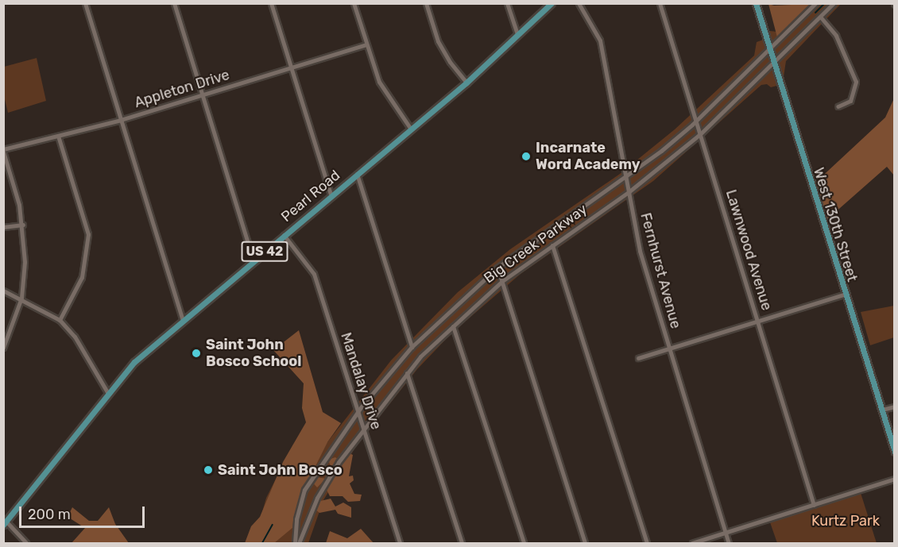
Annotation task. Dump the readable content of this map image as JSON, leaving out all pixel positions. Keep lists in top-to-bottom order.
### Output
{
  "streets": {
    "main road": ["Pearl Road", "West 130th Street", "US 42"],
    "street": [
      "Appleton Drive",
      "Big Creek Parkway",
      "Lawnwood Avenue",
      "Fernhurst Avenue",
      "Mandalay Drive"
    ]
  },
  "crossings": [
    ["Pearl Road", "Mandalay Drive"],
    ["West 130th Street", "Big Creek Parkway"],
    ["Big Creek Parkway", "Lawnwood Avenue"],
    ["Big Creek Parkway", "Fernhurst Avenue"],
    ["Big Creek Parkway", "Mandalay Drive"]
  ],
  "parks": ["Kurtz Park"],
  "places": ["Incarnate Word Academy", "Saint John Bosco School", "Saint John Bosco"],
  "scale_bar": "200 m"
}
